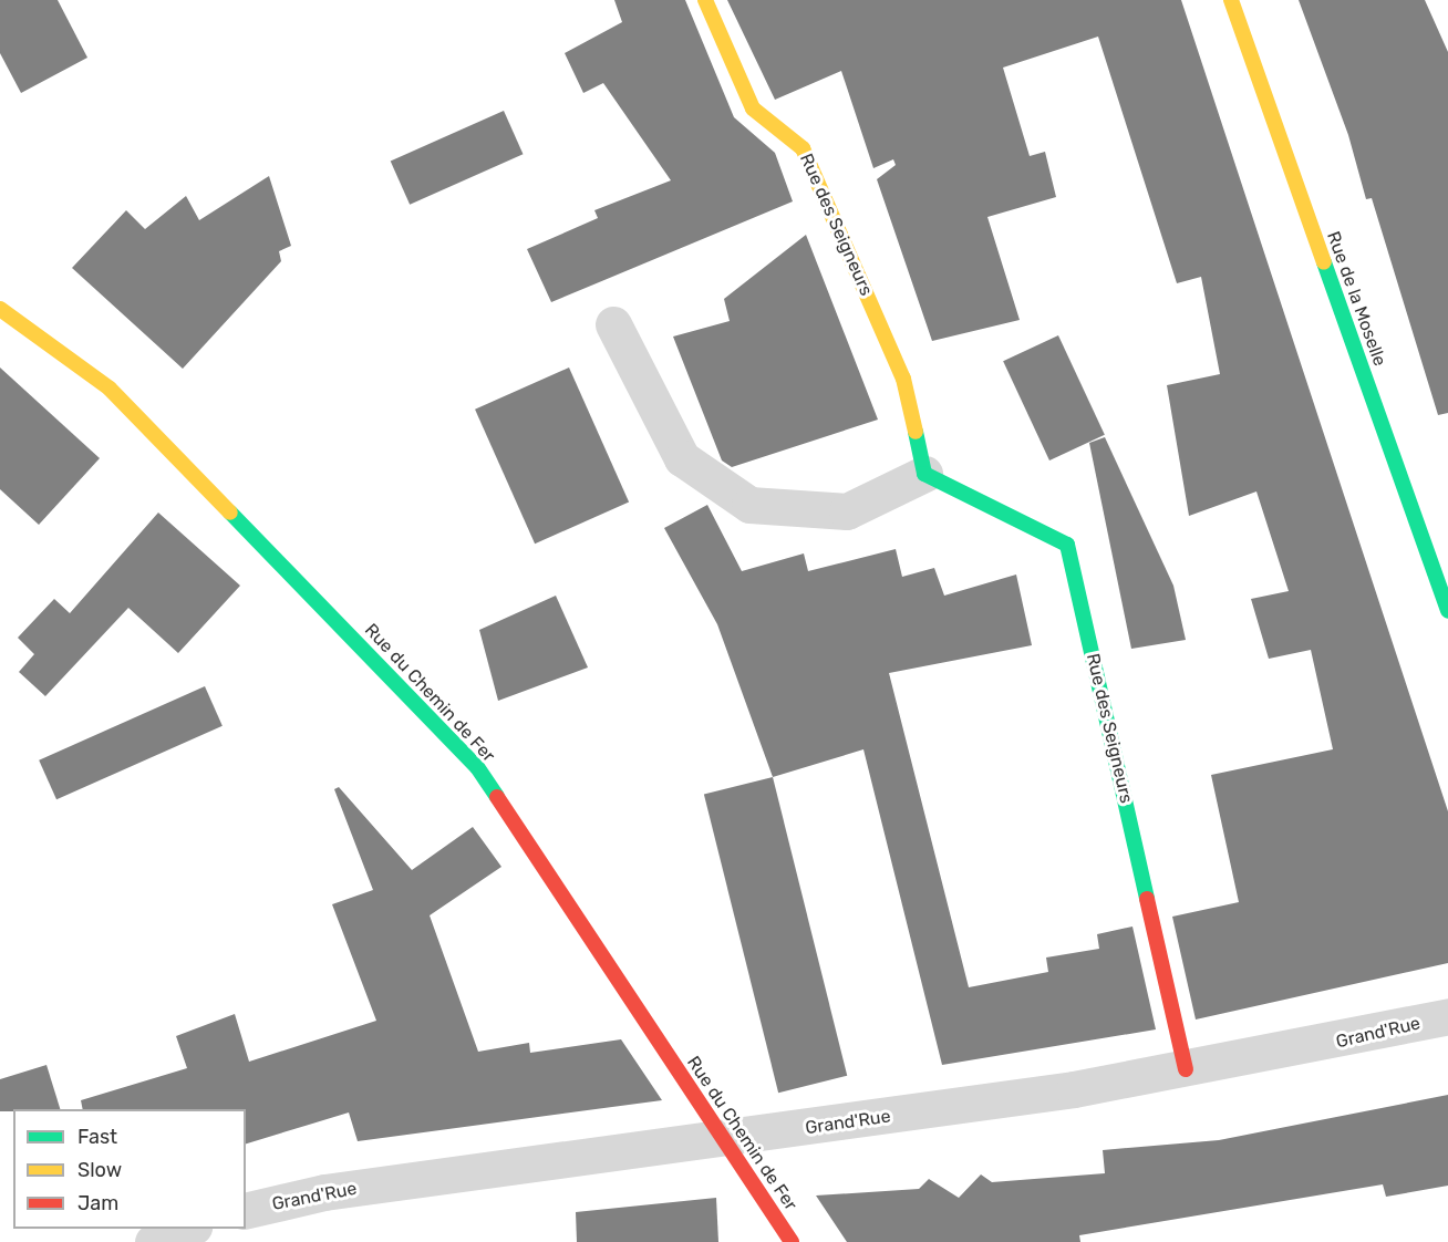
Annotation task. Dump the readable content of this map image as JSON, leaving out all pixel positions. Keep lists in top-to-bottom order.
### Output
{
  "streets": {
    "street": [
      "Rue des Seigneurs",
      "Rue de la Moselle",
      "Rue du Chemin de Fer",
      "Grand'Rue"
    ]
  },
  "crossings": [
    ["Rue des Seigneurs", "Grand'Rue"],
    ["Rue du Chemin de Fer", "Grand'Rue"]
  ],
  "legend": ["Fast", "Slow", "Jam"]
}
